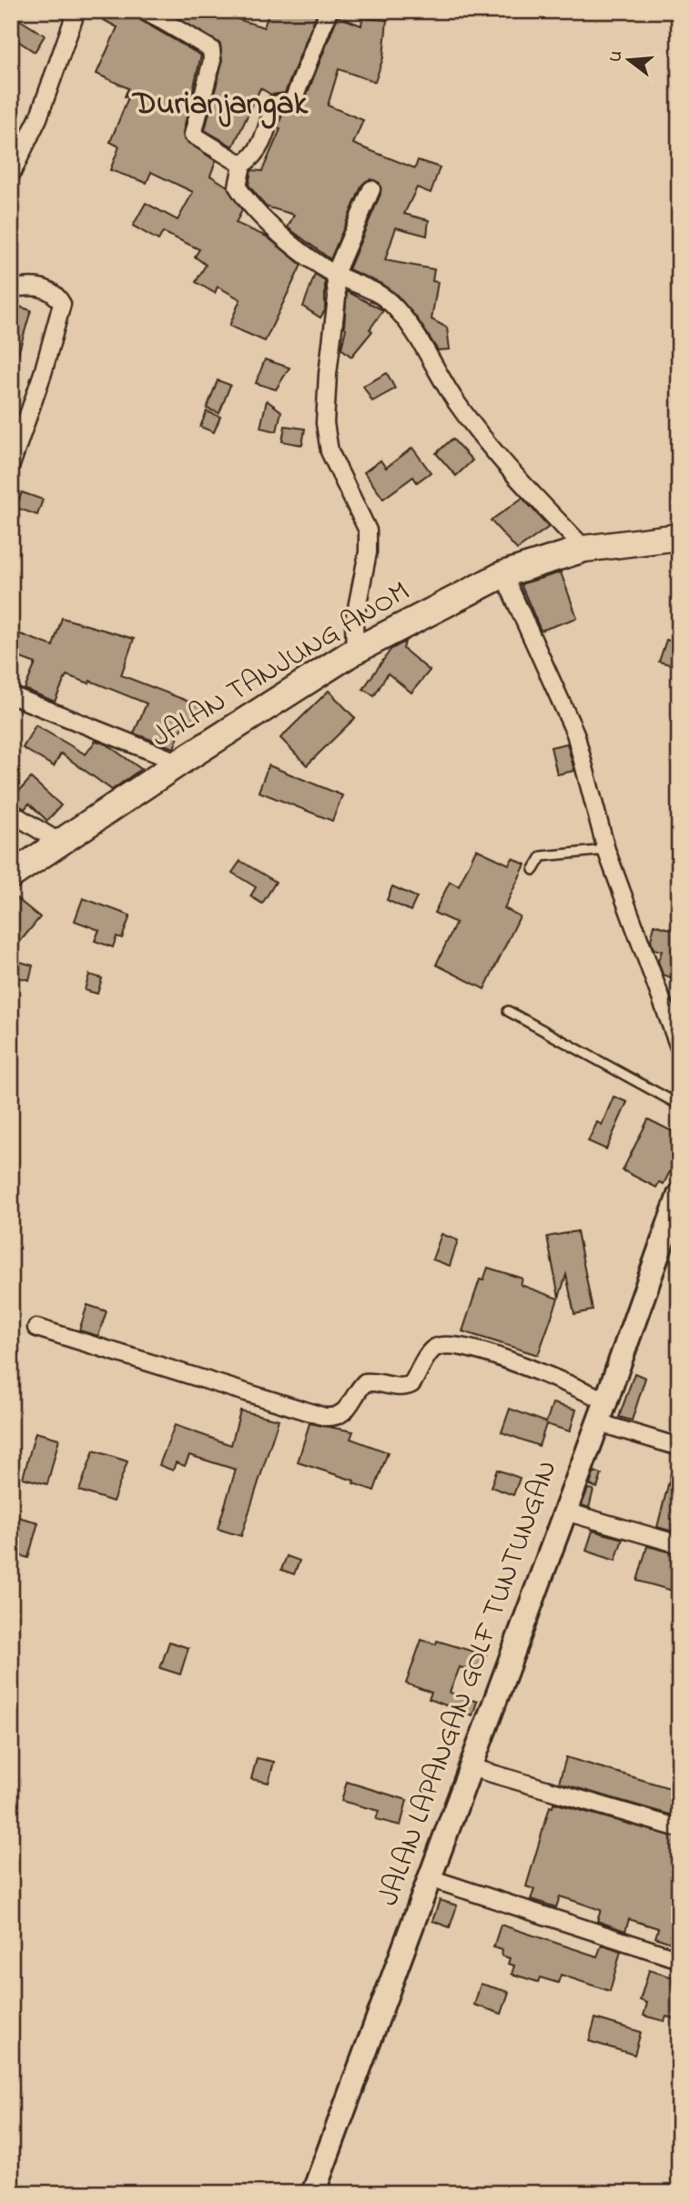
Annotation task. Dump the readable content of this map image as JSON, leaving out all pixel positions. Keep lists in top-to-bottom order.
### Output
{
  "streets": {
    "main road": ["JALAN TANJUNG ANOM"],
    "street": ["JALAN LAPANGAN GOLF TUNTUNGAN"]
  },
  "districts": ["Durianjangak"],
  "north": "left"
}
